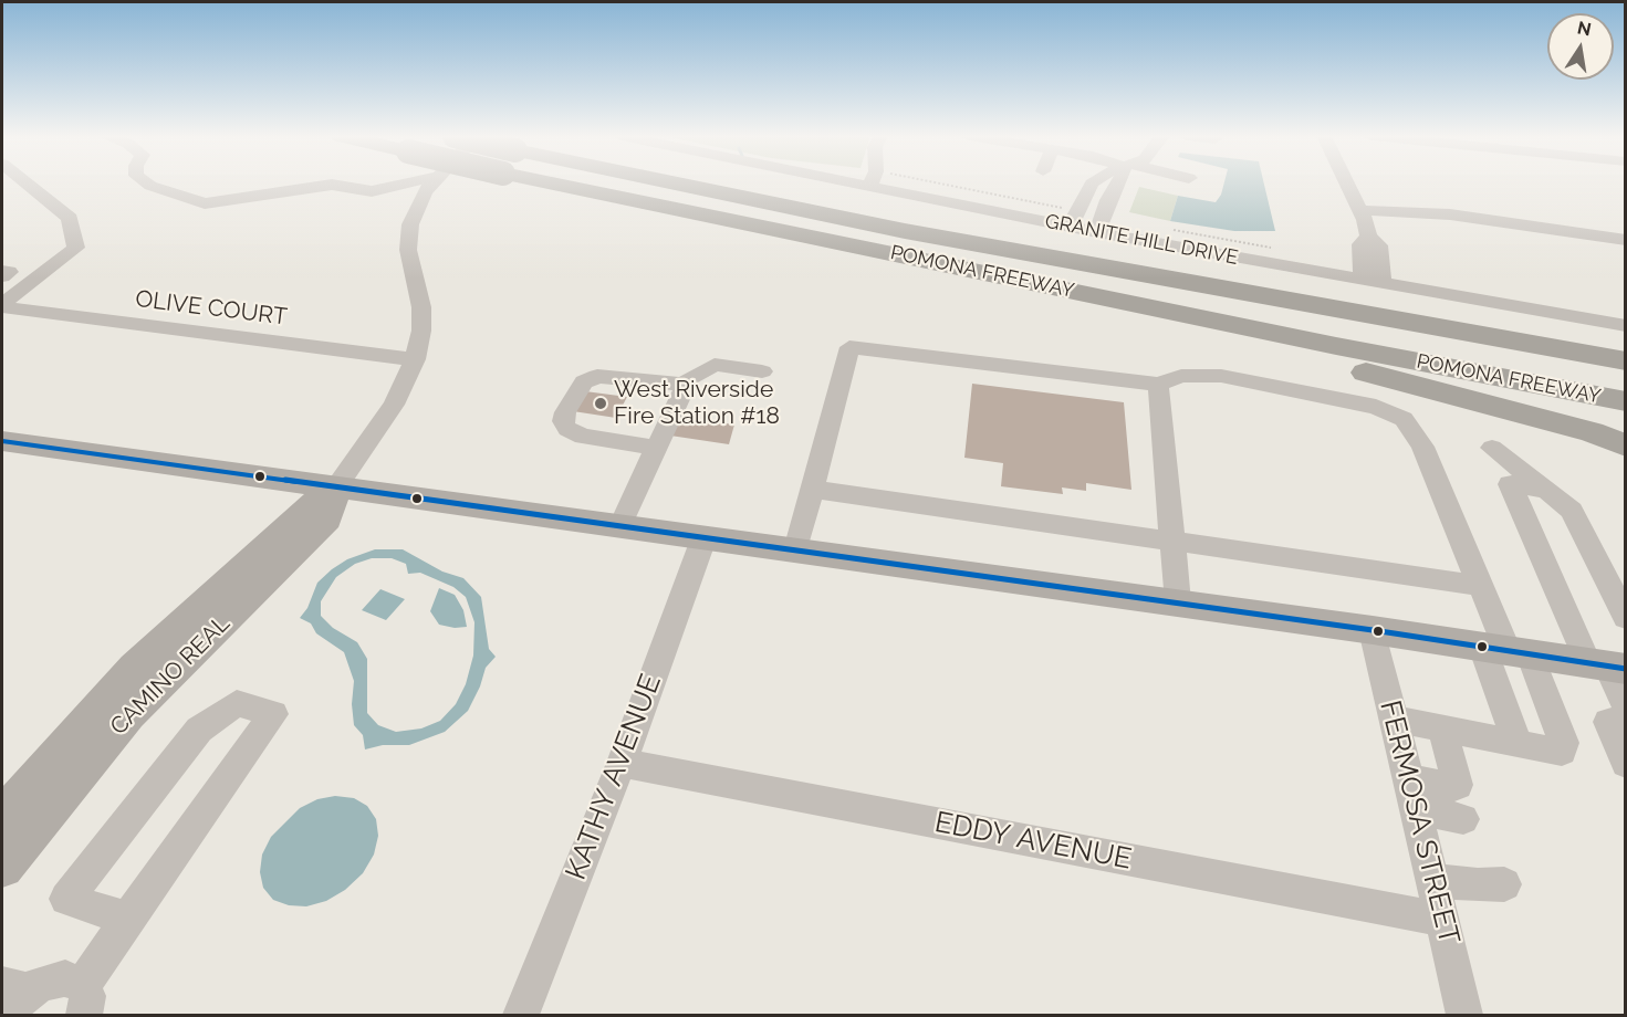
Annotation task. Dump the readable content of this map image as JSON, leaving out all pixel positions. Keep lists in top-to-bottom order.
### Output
{
  "streets": {
    "highway": ["POMONA FREEWAY"],
    "main road": ["CAMINO REAL"],
    "street": [
      "GRANITE HILL DRIVE",
      "OLIVE COURT",
      "KATHY AVENUE",
      "FERMOSA STREET",
      "EDDY AVENUE"
    ]
  },
  "crossings": [
    ["OLIVE COURT", "CAMINO REAL"],
    ["KATHY AVENUE", "EDDY AVENUE"],
    ["FERMOSA STREET", "EDDY AVENUE"]
  ],
  "places": ["West Riverside Fire Station #18"],
  "north": "top"
}
